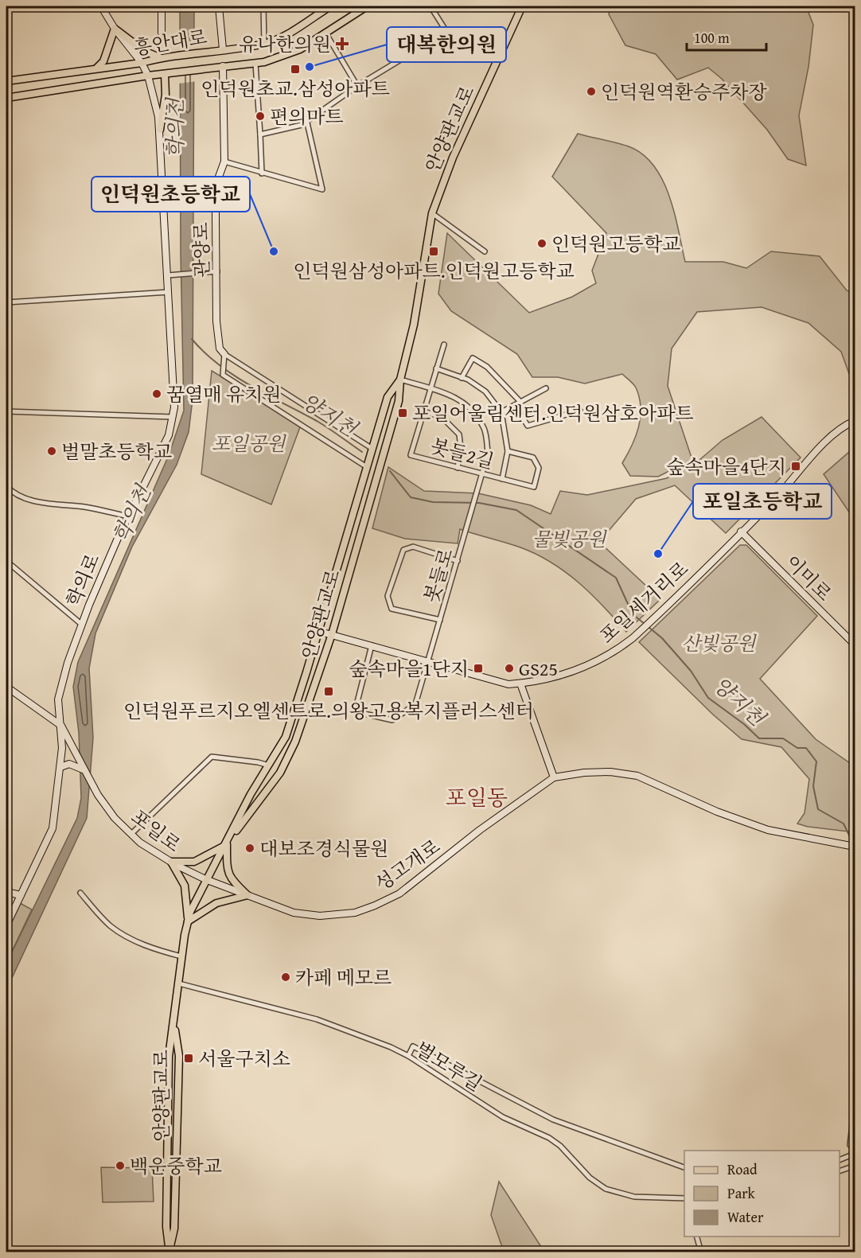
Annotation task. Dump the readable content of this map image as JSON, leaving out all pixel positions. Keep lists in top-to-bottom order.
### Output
{
  "streets": {
    "main road": ["흥안대로", "안양판교로"],
    "street": [
      "관양로",
      "봇들2길",
      "봇들로",
      "이미로",
      "학의로",
      "포일세거리로",
      "포일로",
      "성고개로",
      "벌모루길"
    ]
  },
  "crossings": [
    ["흥안대로", "관양로"],
    ["흥안대로", "학의로"],
    ["안양판교로", "봇들로"],
    ["안양판교로", "포일세거리로"],
    ["안양판교로", "포일로"],
    ["안양판교로", "성고개로"],
    ["안양판교로", "벌모루길"],
    ["봇들2길", "봇들로"],
    ["봇들로", "포일세거리로"],
    ["이미로", "포일세거리로"],
    ["학의로", "포일로"],
    ["포일로", "성고개로"]
  ],
  "districts": ["포일동"],
  "water": ["학의천", "양지천"],
  "parks": ["포일공원", "물빛공원", "산빛공원"],
  "places": {
    "health": ["유나한의원"],
    "other": [
      "대복한의원",
      "인덕원역환승주차장",
      "편의마트",
      "인덕원고등학교",
      "인덕원초등학교",
      "꿈열매 유치원",
      "벌말초등학교",
      "포일초등학교",
      "GS25",
      "대보조경식물원",
      "카페 메모르",
      "백운중학교"
    ],
    "transit": [
      "인덕원초교.삼성아파트",
      "인덕원삼성아파트.인덕원고등학교",
      "포일어울림센터.인덕원삼호아파트",
      "숲속마을4단지",
      "숲속마을1단지",
      "인덕원푸르지오엘센트로.의왕고용복지플러스센터",
      "서울구치소"
    ]
  },
  "legend": ["Road", "Park", "Water"],
  "scale_bar": "100 m"
}
